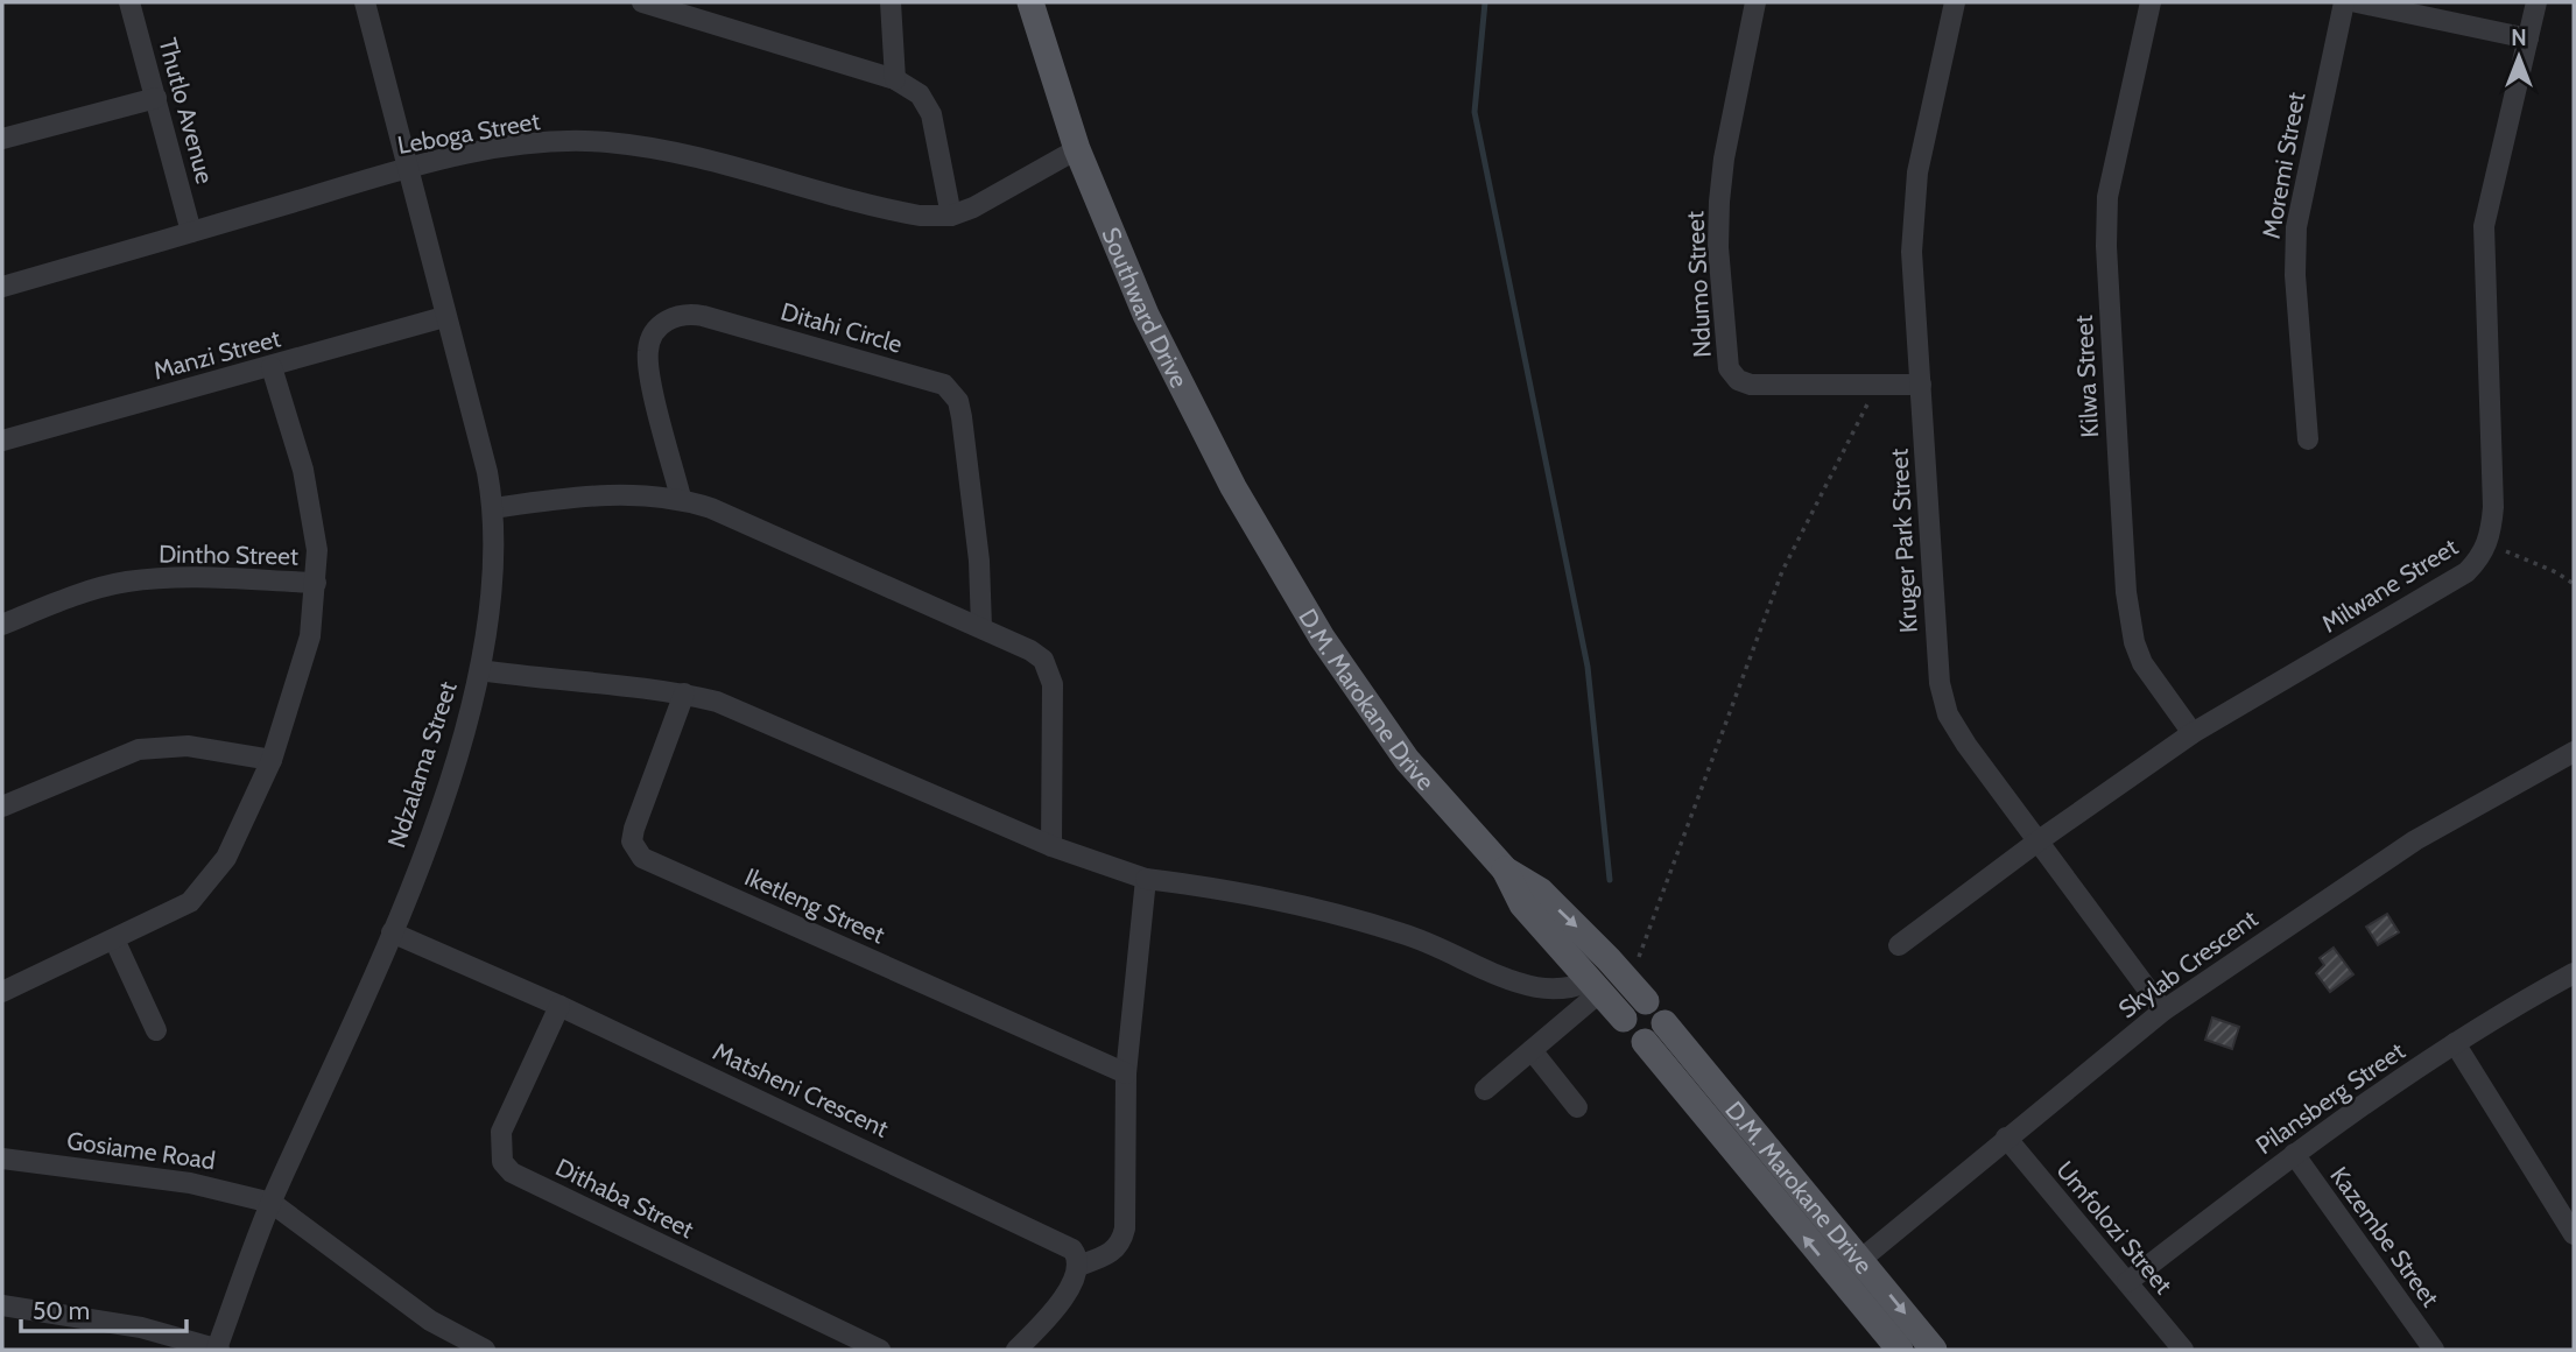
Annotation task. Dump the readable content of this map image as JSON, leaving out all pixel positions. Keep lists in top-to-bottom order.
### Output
{
  "streets": {
    "main road": ["Southward Drive", "D.M. Marokane Drive"],
    "street": [
      "Thutlo Avenue",
      "Leboga Street",
      "Moremi Street",
      "Ndumo Street",
      "Ditahi Circle",
      "Manzi Street",
      "Kilwa Street",
      "Kruger Park Street",
      "Dintho Street",
      "Milwane Street",
      "Ndzalama Street",
      "Iketleng Street",
      "Skylab Crescent",
      "Matsheni Crescent",
      "Pilansberg Street",
      "Gosiame Road",
      "Dithaba Street",
      "Umfolozi Street",
      "Kazembe Street"
    ]
  },
  "crossings": [
    ["Thutlo Avenue", "Leboga Street"],
    ["Leboga Street", "Ndzalama Street"],
    ["Ndumo Street", "Kruger Park Street"],
    ["Southward Drive", "D.M. Marokane Drive"],
    ["Manzi Street", "Ndzalama Street"],
    ["Kilwa Street", "Milwane Street"],
    ["Kruger Park Street", "Milwane Street"],
    ["Kruger Park Street", "Skylab Crescent"],
    ["D.M. Marokane Drive", "Skylab Crescent"],
    ["Ndzalama Street", "Matsheni Crescent"],
    ["Ndzalama Street", "Gosiame Road"],
    ["Skylab Crescent", "Umfolozi Street"],
    ["Matsheni Crescent", "Dithaba Street"],
    ["Pilansberg Street", "Umfolozi Street"],
    ["Pilansberg Street", "Kazembe Street"]
  ],
  "scale_bar": "50 m",
  "north": "top"
}
